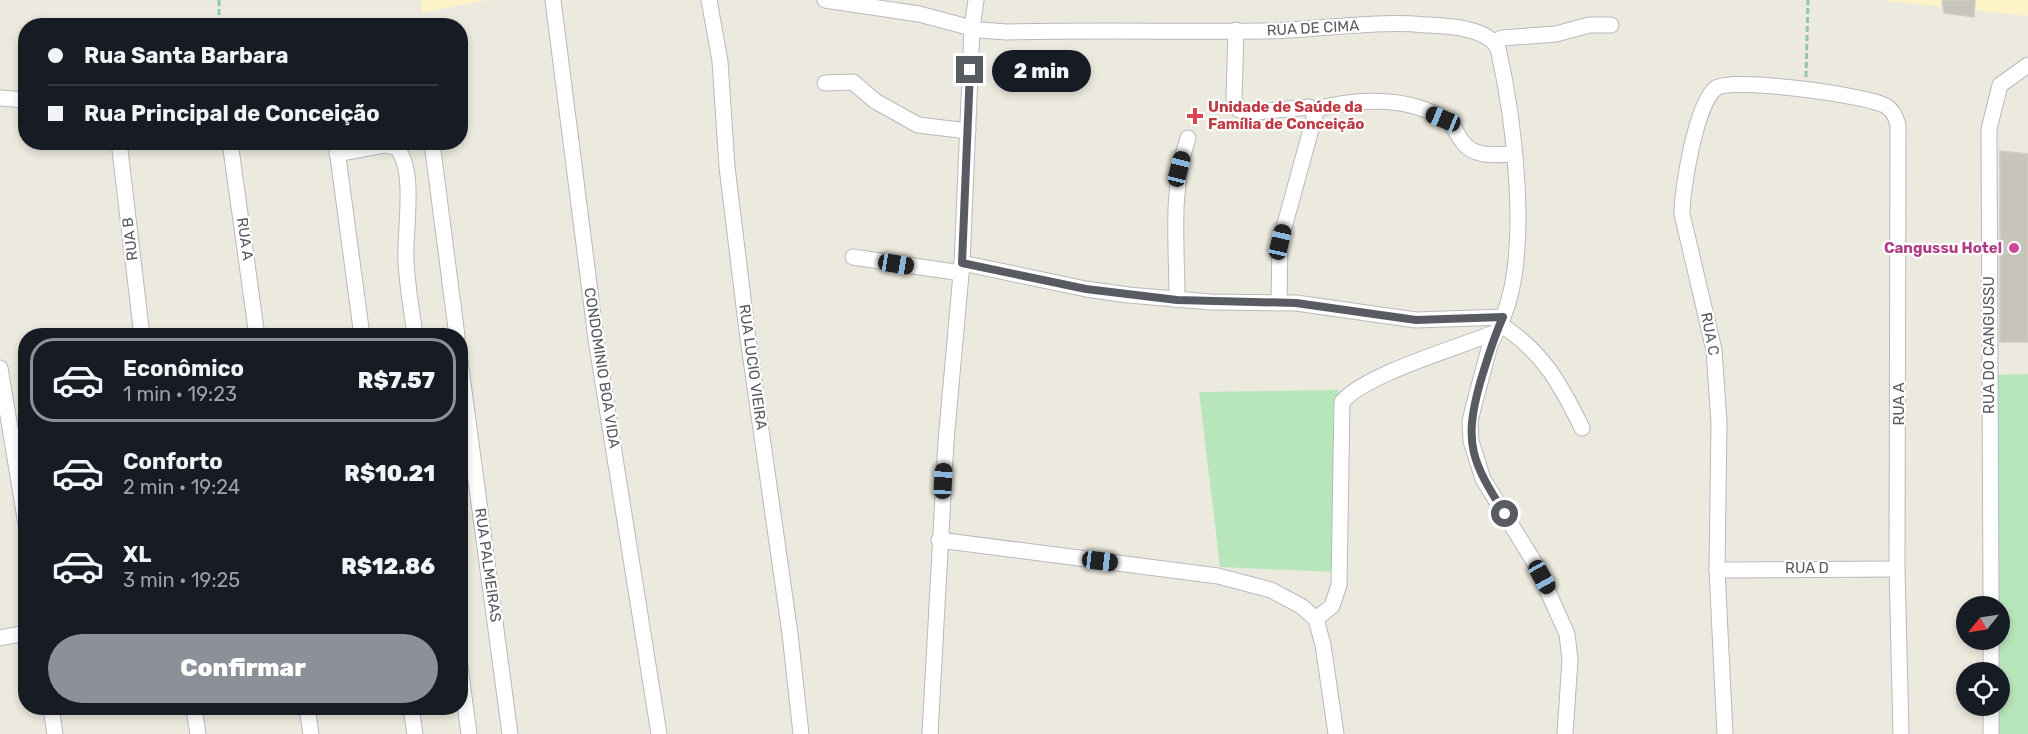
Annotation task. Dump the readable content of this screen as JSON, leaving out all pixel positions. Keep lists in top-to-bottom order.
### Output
{
  "streets": {
    "street": [
      "RUA DE CIMA",
      "RUA B",
      "RUA A",
      "RUA C",
      "RUA DO CANGUSSU",
      "RUA LUCIO VIEIRA",
      "CONDOMINIO BOA VIDA",
      "RUA PALMEIRAS",
      "RUA D"
    ]
  },
  "crossings": [
    ["RUA A", "RUA C"],
    ["RUA A", "RUA D"],
    ["RUA C", "RUA D"]
  ],
  "places": {
    "health": ["Unidade de Saúde da Família de Conceição"],
    "other": ["Cangussu Hotel"]
  },
  "north": "bottom left",
  "page": {
    "banner": ["Rua Santa Barbara", "Rua Principal de Conceição"],
    "bubble": "2 min",
    "list": [
      {
        "name": "Econômico",
        "note": "1 min · 19:23",
        "value": "R$7.57"
      },
      {
        "name": "Conforto",
        "note": "2 min · 19:24",
        "value": "R$10.21"
      },
      {
        "name": "XL",
        "note": "3 min · 19:25",
        "value": "R$12.86"
      }
    ],
    "buttons": "Confirmar"
  }
}
